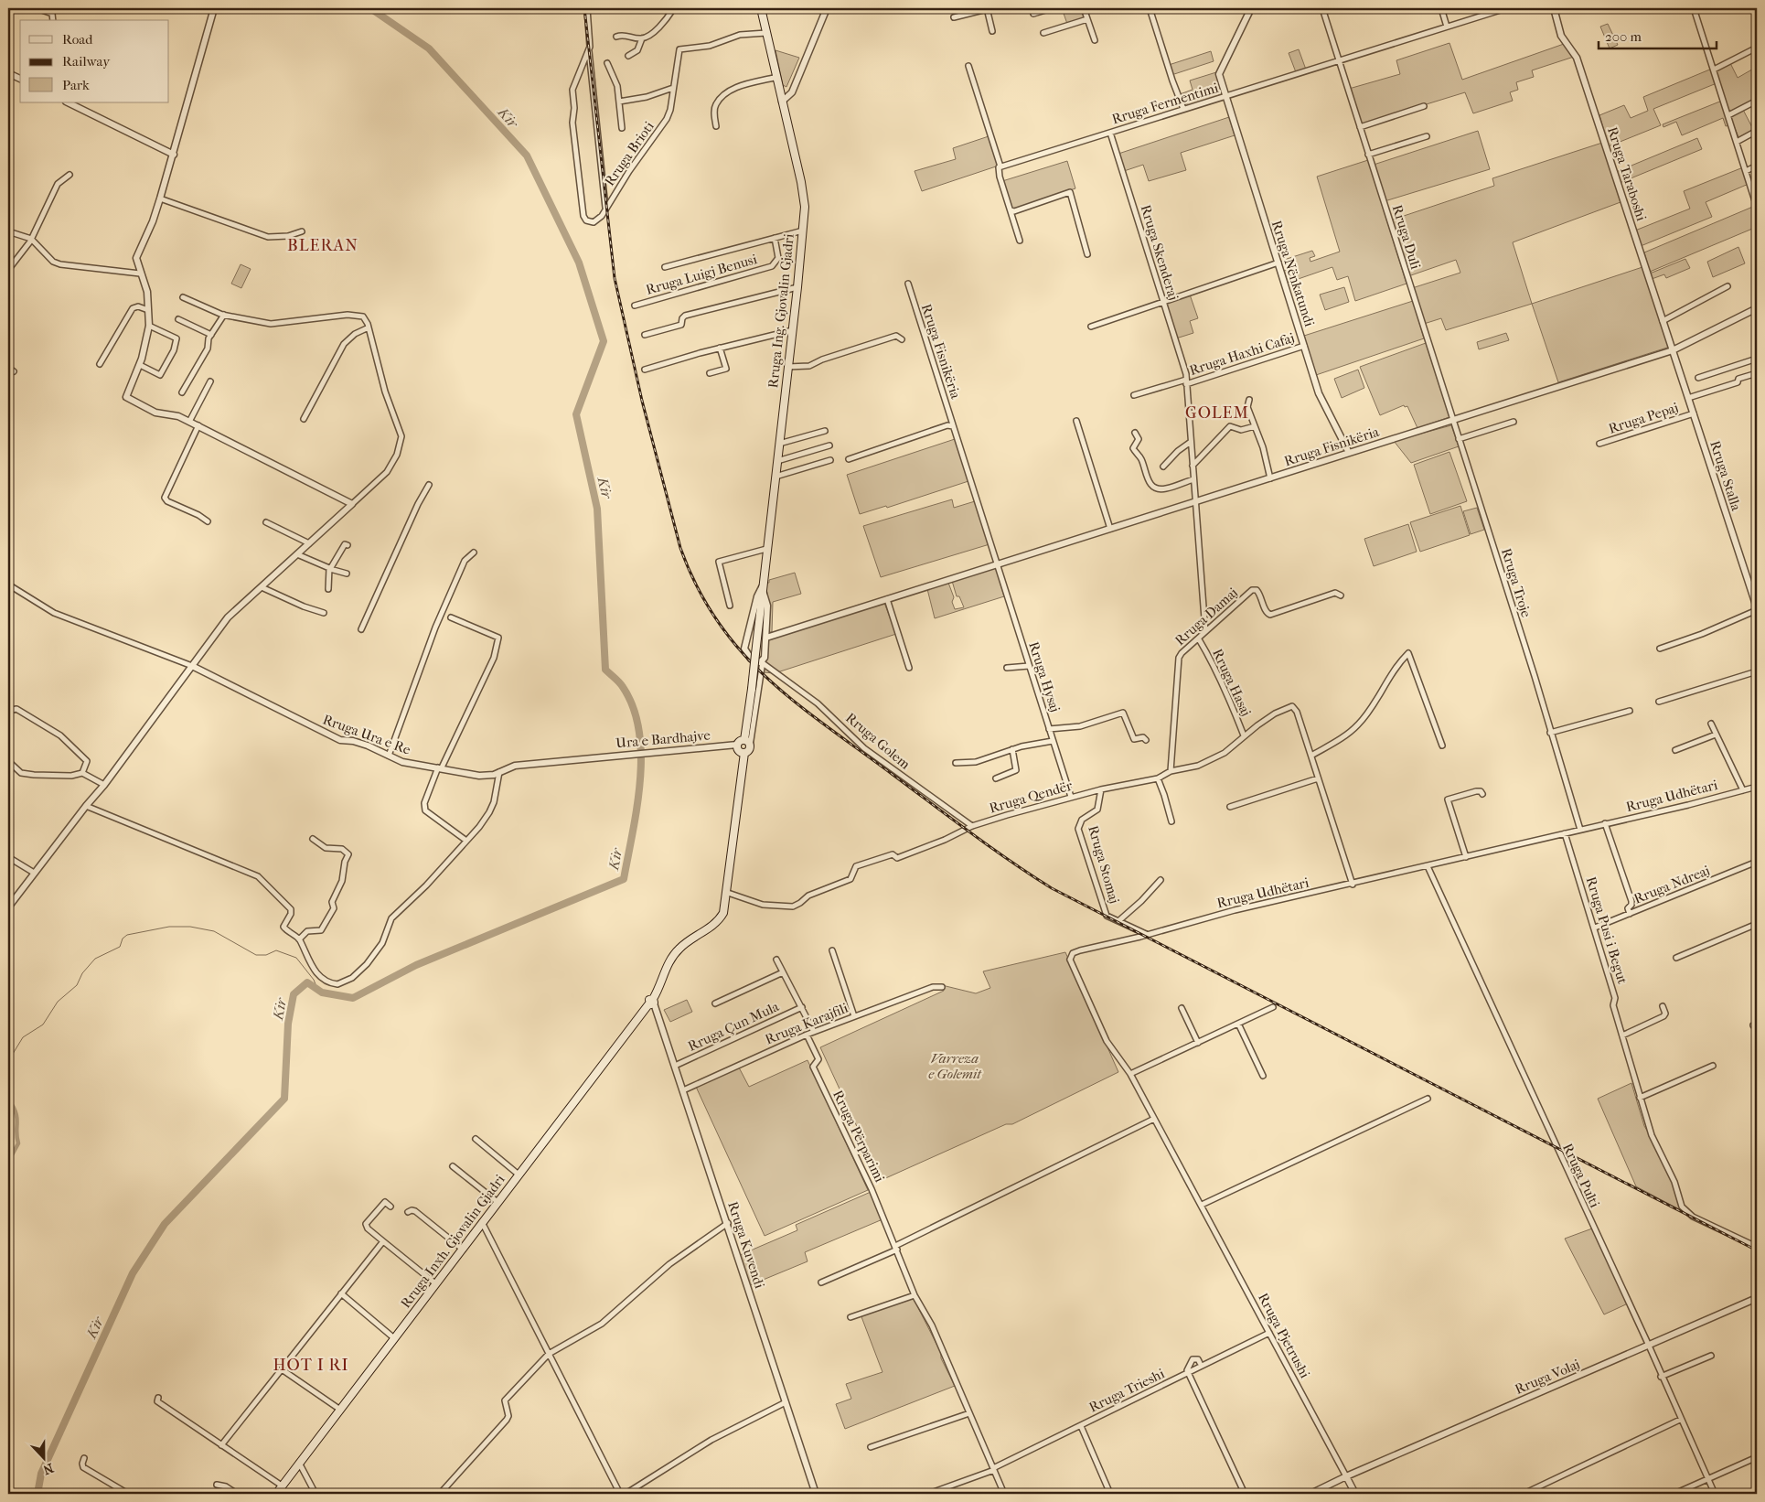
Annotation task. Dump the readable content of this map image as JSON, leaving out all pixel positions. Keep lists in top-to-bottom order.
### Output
{
  "streets": {
    "main road": ["Rruga Ing. Gjovalin Gjadri", "Rruga Inxh. Gjovalin Gjadri"],
    "street": [
      "Rruga Fermentimi",
      "Rruga Brioti",
      "Rruga Taraboshi",
      "Rruga Duli",
      "Rruga Skenderaj",
      "Rruga Nënkatundi",
      "Rruga Luigj Benusi",
      "Rruga Fisnikëria",
      "Rruga Haxhi Cafaj",
      "Rruga Pepaj",
      "Rruga Stalla",
      "Rruga Troje",
      "Rruga Damaj",
      "Rruga Hysaj",
      "Rruga Hasaj",
      "Rruga Ura e Re",
      "Ura e Bardhajve",
      "Rruga Golem",
      "Rruga Udhëtari",
      "Rruga Qendër",
      "Rruga Stomaj",
      "Rruga Ndreaj",
      "Rruga Pusi i Begut",
      "Rruga Karajfili",
      "Rruga Çun Mula",
      "Rruga Përparimi",
      "Rruga Pulti",
      "Rruga Kuvendi",
      "Rruga Pjetrushi",
      "Rruga Volaj",
      "Rruga Trieshi"
    ]
  },
  "crossings": [
    ["Rruga Fermentimi", "Rruga Duli"],
    ["Rruga Fermentimi", "Rruga Skenderaj"],
    ["Rruga Fermentimi", "Rruga Nënkatundi"],
    ["Rruga Brioti", "Rruga Ing. Gjovalin Gjadri"],
    ["Rruga Taraboshi", "Rruga Fisnikëria"],
    ["Rruga Taraboshi", "Rruga Stalla"],
    ["Rruga Duli", "Rruga Fisnikëria"],
    ["Rruga Duli", "Rruga Troje"],
    ["Rruga Skenderaj", "Rruga Fisnikëria"],
    ["Rruga Skenderaj", "Rruga Haxhi Cafaj"],
    ["Rruga Skenderaj", "Rruga Damaj"],
    ["Rruga Nënkatundi", "Rruga Fisnikëria"],
    ["Rruga Nënkatundi", "Rruga Haxhi Cafaj"],
    ["Rruga Luigj Benusi", "Rruga Ing. Gjovalin Gjadri"],
    ["Rruga Ing. Gjovalin Gjadri", "Ura e Bardhajve"],
    ["Rruga Fisnikëria", "Rruga Stalla"],
    ["Rruga Fisnikëria", "Rruga Troje"],
    ["Rruga Fisnikëria", "Rruga Hysaj"],
    ["Rruga Pepaj", "Rruga Stalla"],
    ["Rruga Troje", "Rruga Udhëtari"],
    ["Rruga Damaj", "Rruga Hasaj"],
    ["Rruga Damaj", "Rruga Qendër"],
    ["Rruga Hysaj", "Rruga Qendër"],
    ["Rruga Hasaj", "Rruga Qendër"],
    ["Rruga Ura e Re", "Ura e Bardhajve"],
    ["Rruga Golem", "Rruga Qendër"],
    ["Rruga Udhëtari", "Rruga Qendër"],
    ["Rruga Udhëtari", "Rruga Stomaj"],
    ["Rruga Udhëtari", "Rruga Pusi i Begut"],
    ["Rruga Udhëtari", "Rruga Pulti"],
    ["Rruga Udhëtari", "Rruga Pjetrushi"],
    ["Rruga Qendër", "Rruga Stomaj"],
    ["Rruga Qendër", "Rruga Inxh. Gjovalin Gjadri"],
    ["Rruga Ndreaj", "Rruga Pusi i Begut"],
    ["Rruga Karajfili", "Rruga Çun Mula"],
    ["Rruga Karajfili", "Rruga Përparimi"],
    ["Rruga Karajfili", "Rruga Kuvendi"],
    ["Rruga Çun Mula", "Rruga Kuvendi"],
    ["Rruga Përparimi", "Rruga Trieshi"],
    ["Rruga Pulti", "Rruga Volaj"],
    ["Rruga Inxh. Gjovalin Gjadri", "Rruga Kuvendi"],
    ["Rruga Pjetrushi", "Rruga Volaj"],
    ["Rruga Pjetrushi", "Rruga Trieshi"]
  ],
  "districts": ["BLERAN", "GOLEM", "HOT I RI"],
  "water": ["Kir"],
  "parks": ["Varreza e Golemit"],
  "legend": ["Road", "Railway", "Park"],
  "scale_bar": "200 m",
  "north": "bottom"
}
